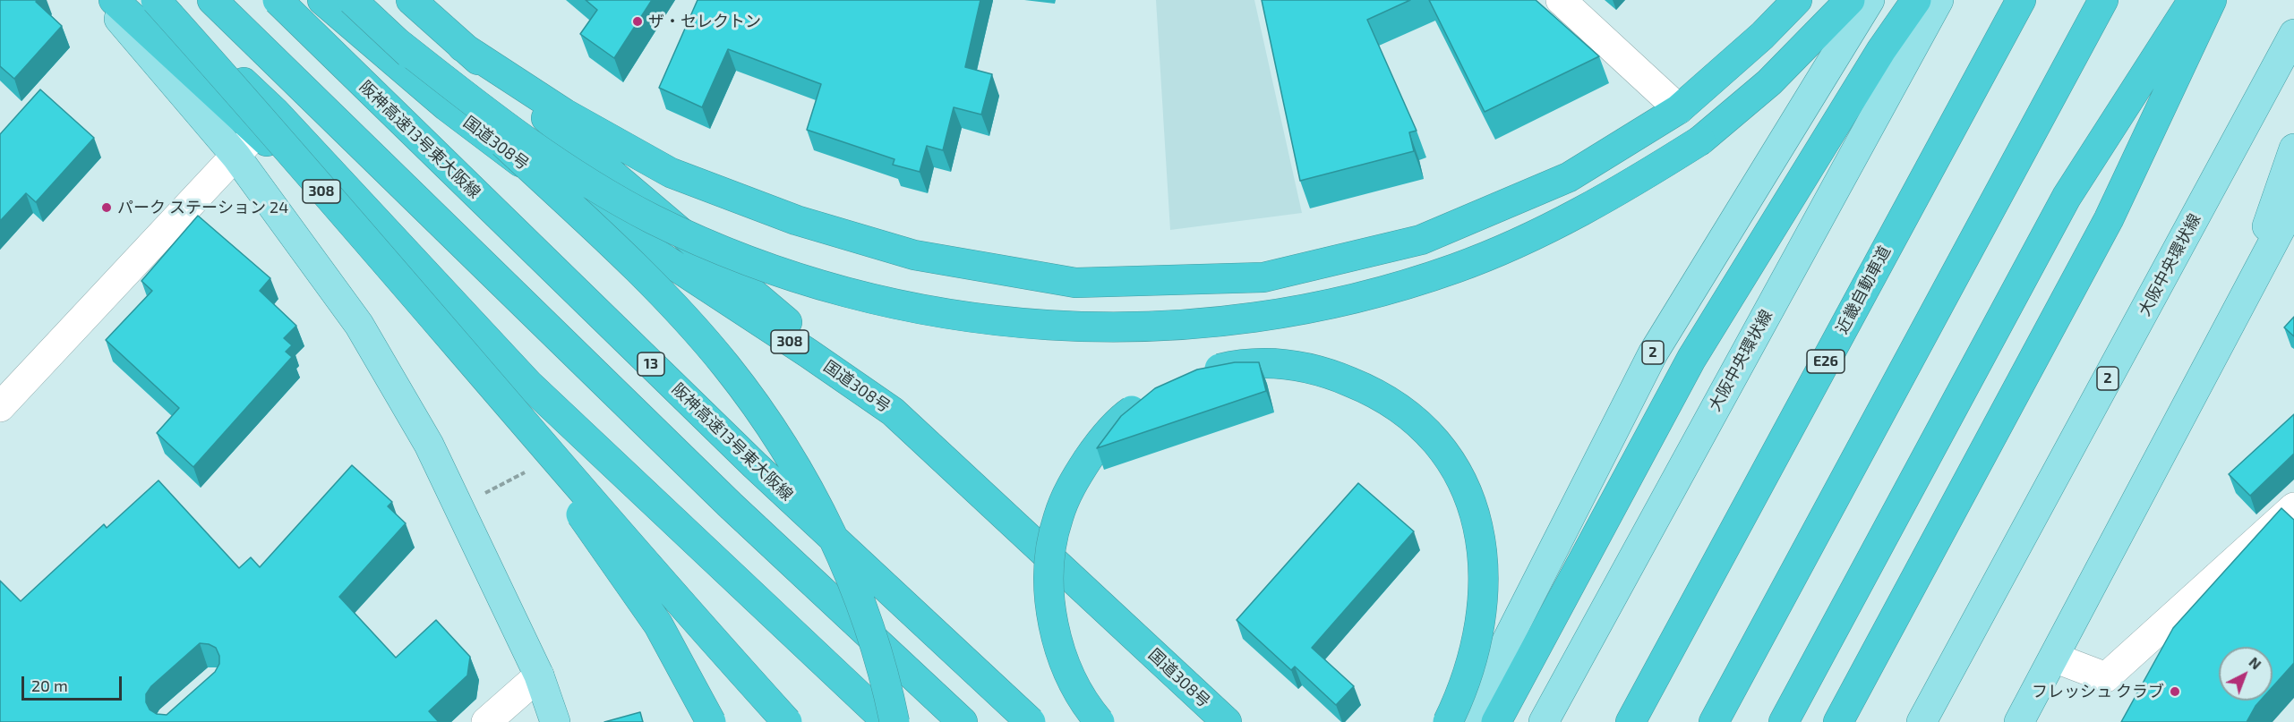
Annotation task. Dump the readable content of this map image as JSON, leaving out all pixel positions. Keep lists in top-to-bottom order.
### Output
{
  "streets": {
    "highway": [
      "阪神高速13号東大阪線",
      "国道308号",
      "308",
      "近畿自動車道",
      "E26",
      "13"
    ],
    "main road": ["大阪中央環状線", "2"]
  },
  "crossings": [
    ["国道308号", "308"]
  ],
  "places": ["ザ・セレクトン", "パーク ステーション 24", "フレッシュ クラブ"],
  "scale_bar": "20 m",
  "north": "top right"
}
